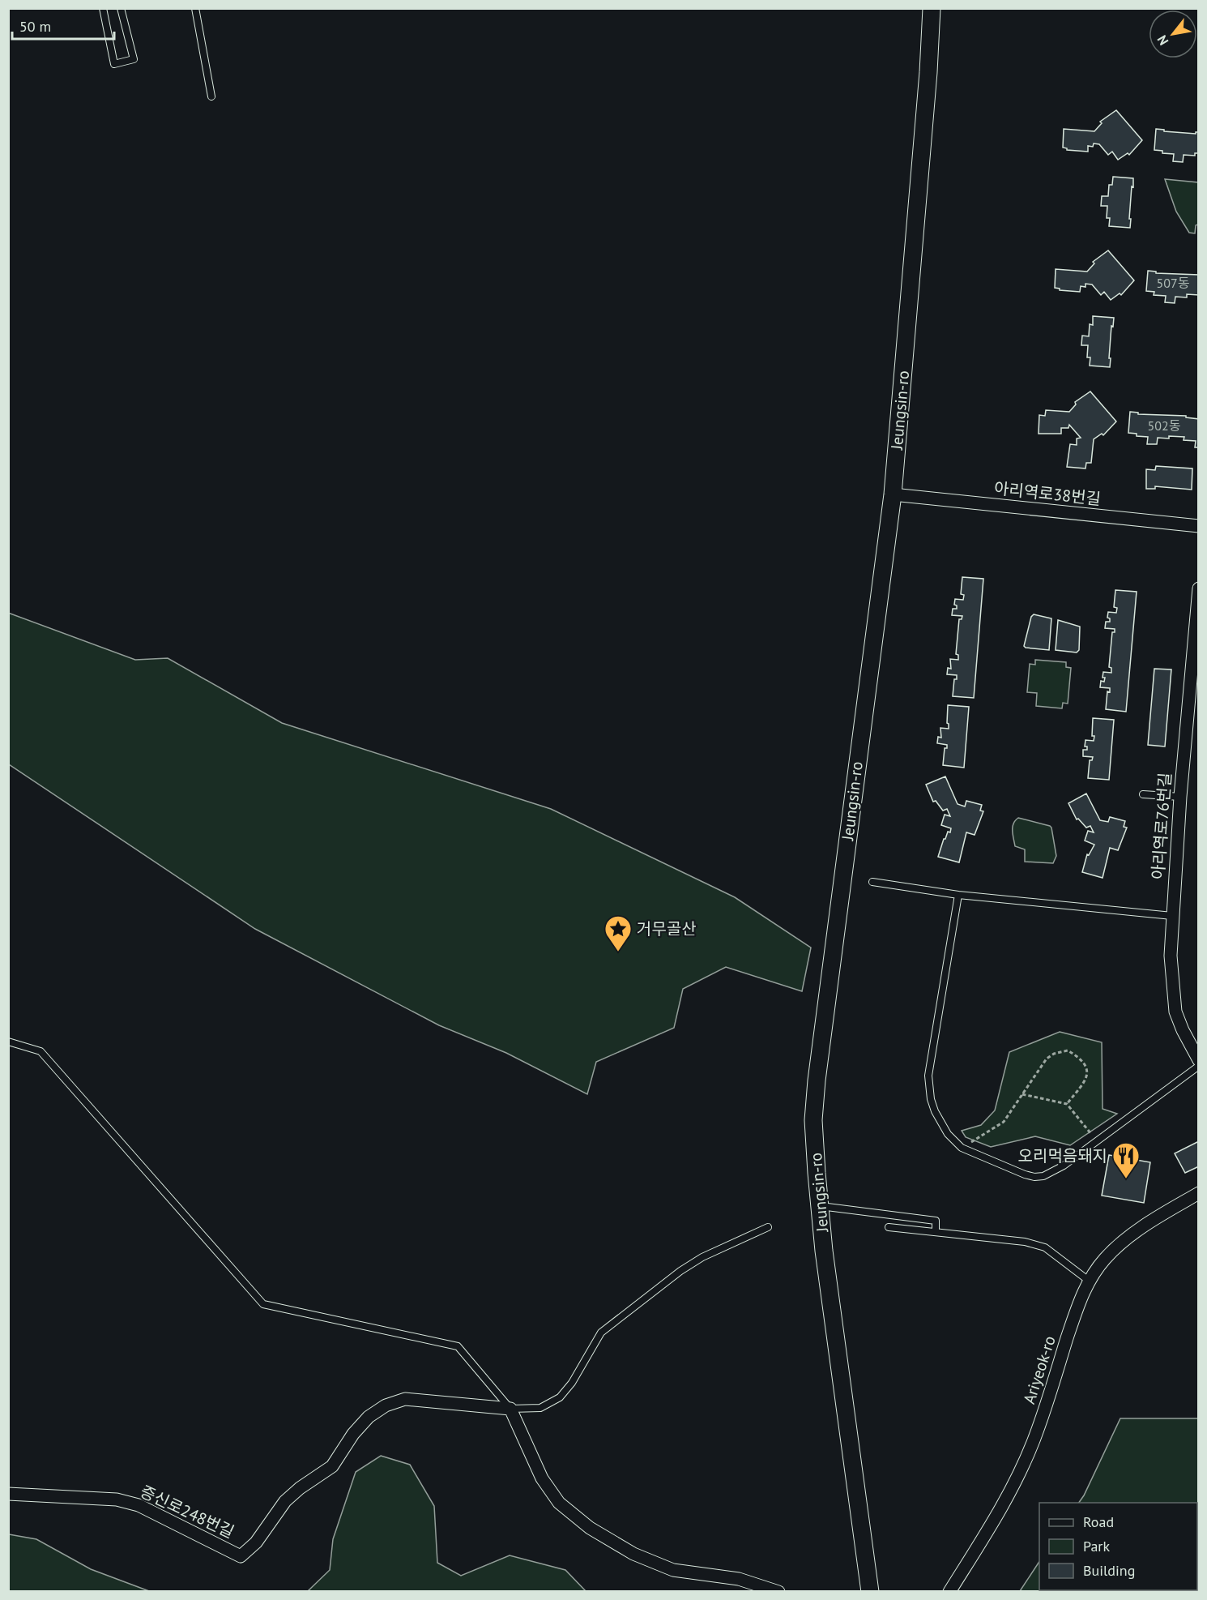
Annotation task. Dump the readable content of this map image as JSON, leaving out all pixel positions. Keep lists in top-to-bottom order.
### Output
{
  "streets": {
    "street": [
      "Jeungsin-ro",
      "아리역로38번길",
      "아리역로76번길",
      "Ariyeok-ro",
      "증신로248번길"
    ]
  },
  "crossings": [
    ["Jeungsin-ro", "아리역로38번길"]
  ],
  "places": {
    "place": ["거무골산"],
    "restaurant": ["오리먹음돼지"]
  },
  "house_numbers": ["507동", "502동"],
  "legend": ["Road", "Park", "Building"],
  "scale_bar": "50 m",
  "north": "bottom left"
}
